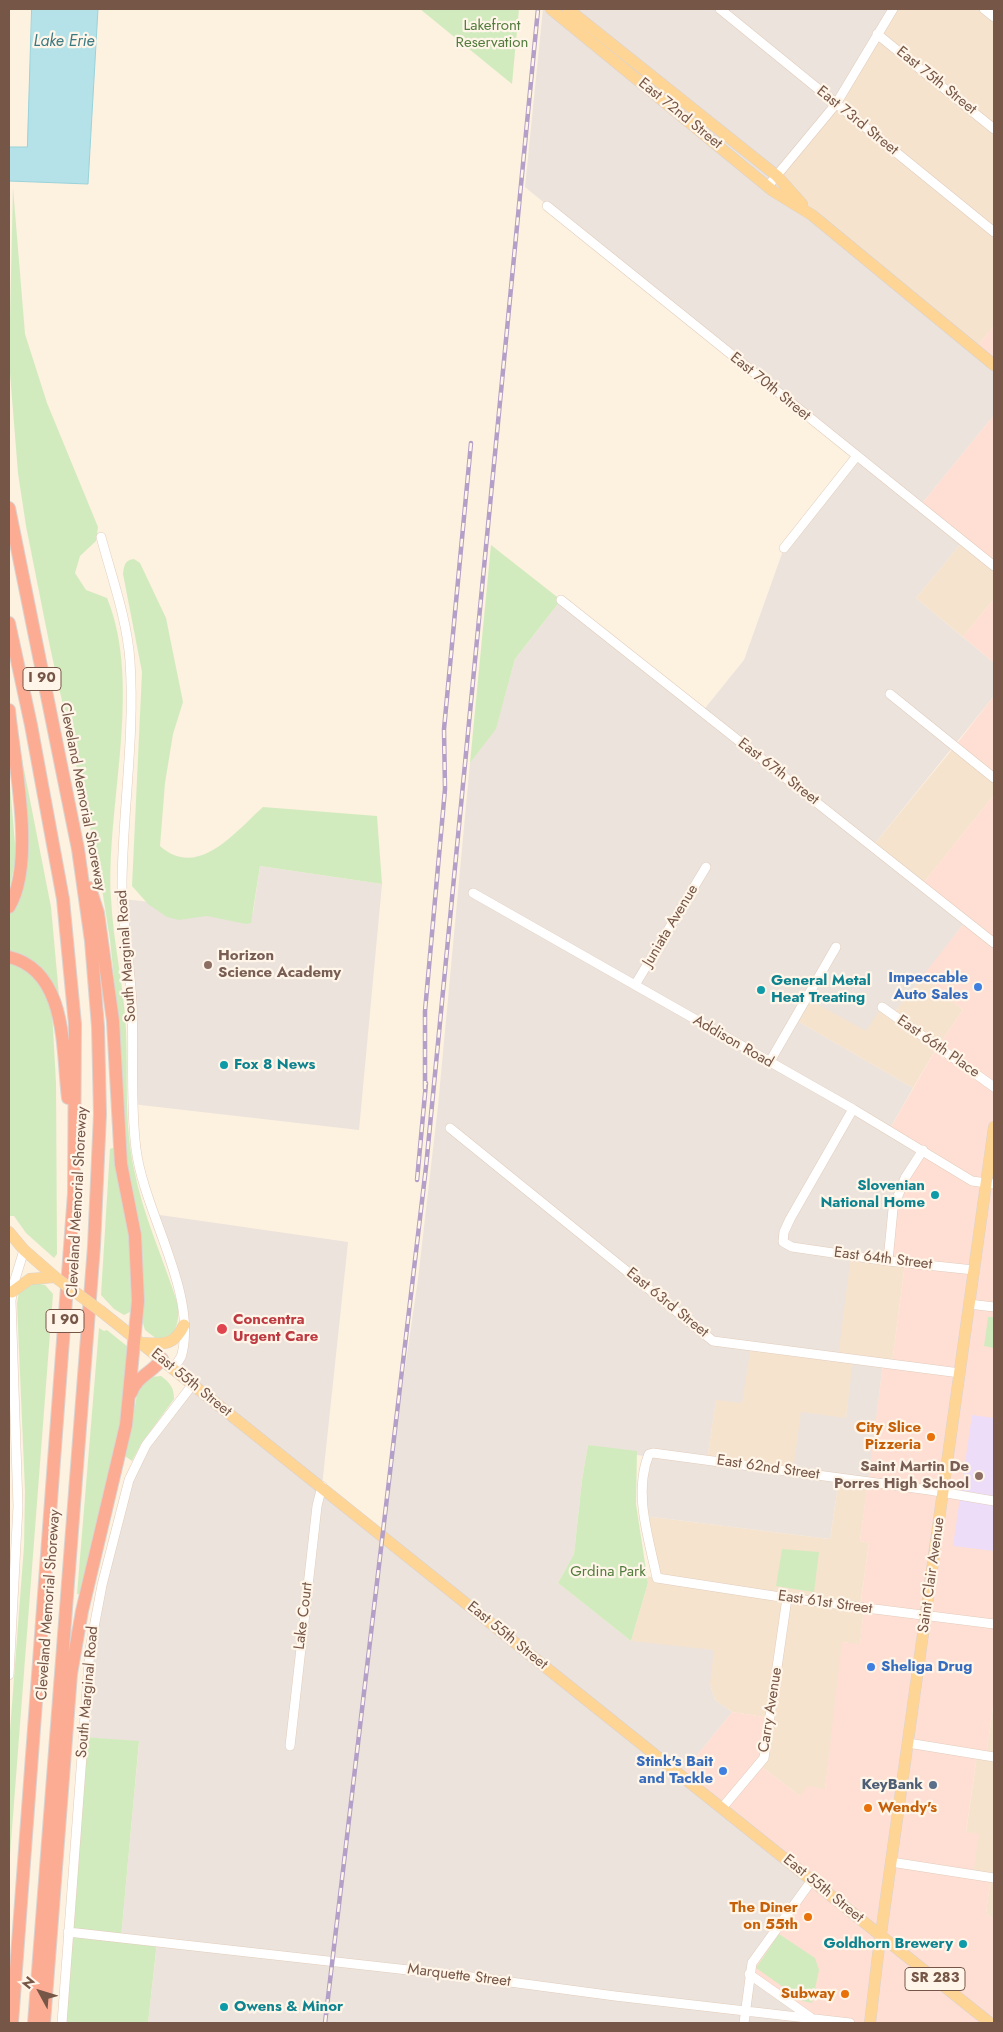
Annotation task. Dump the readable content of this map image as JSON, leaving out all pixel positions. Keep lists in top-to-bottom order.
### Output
{
  "streets": {
    "highway": ["I 90", "Cleveland Memorial Shoreway"],
    "main road": [
      "East 72nd Street",
      "East 55th Street",
      "Saint Clair Avenue",
      "SR 283"
    ],
    "street": [
      "East 75th Street",
      "East 73rd Street",
      "East 70th Street",
      "East 67th Street",
      "Juniata Avenue",
      "South Marginal Road",
      "Addison Road",
      "East 66th Place",
      "East 64th Street",
      "East 63rd Street",
      "East 62nd Street",
      "East 61st Street",
      "Lake Court",
      "Carry Avenue",
      "Marquette Street"
    ]
  },
  "crossings": [
    ["Juniata Avenue", "Addison Road"],
    ["South Marginal Road", "East 55th Street"],
    ["South Marginal Road", "Marquette Street"],
    ["Addison Road", "East 64th Street"],
    ["Addison Road", "Saint Clair Avenue"],
    ["East 64th Street", "Saint Clair Avenue"],
    ["East 63rd Street", "Saint Clair Avenue"],
    ["East 55th Street", "Saint Clair Avenue"],
    ["East 55th Street", "Lake Court"],
    ["East 55th Street", "Carry Avenue"],
    ["East 62nd Street", "Saint Clair Avenue"],
    ["East 62nd Street", "East 61st Street"],
    ["Saint Clair Avenue", "East 61st Street"],
    ["East 61st Street", "Carry Avenue"]
  ],
  "water": ["Lake Erie"],
  "parks": ["Lakefront Reservation", "Grdina Park"],
  "places": [
    "Horizon Science Academy",
    "Impeccable Auto Sales",
    "General Metal Heat Treating",
    "Fox 8 News",
    "Slovenian National Home",
    "Concentra Urgent Care",
    "City Slice Pizzeria",
    "Saint Martin De Porres High School",
    "Sheliga Drug",
    "Stink's Bait and Tackle",
    "KeyBank",
    "Wendy's",
    "The Diner on 55th",
    "Goldhorn Brewery",
    "Subway",
    "Owens & Minor"
  ],
  "north": "top left"
}
